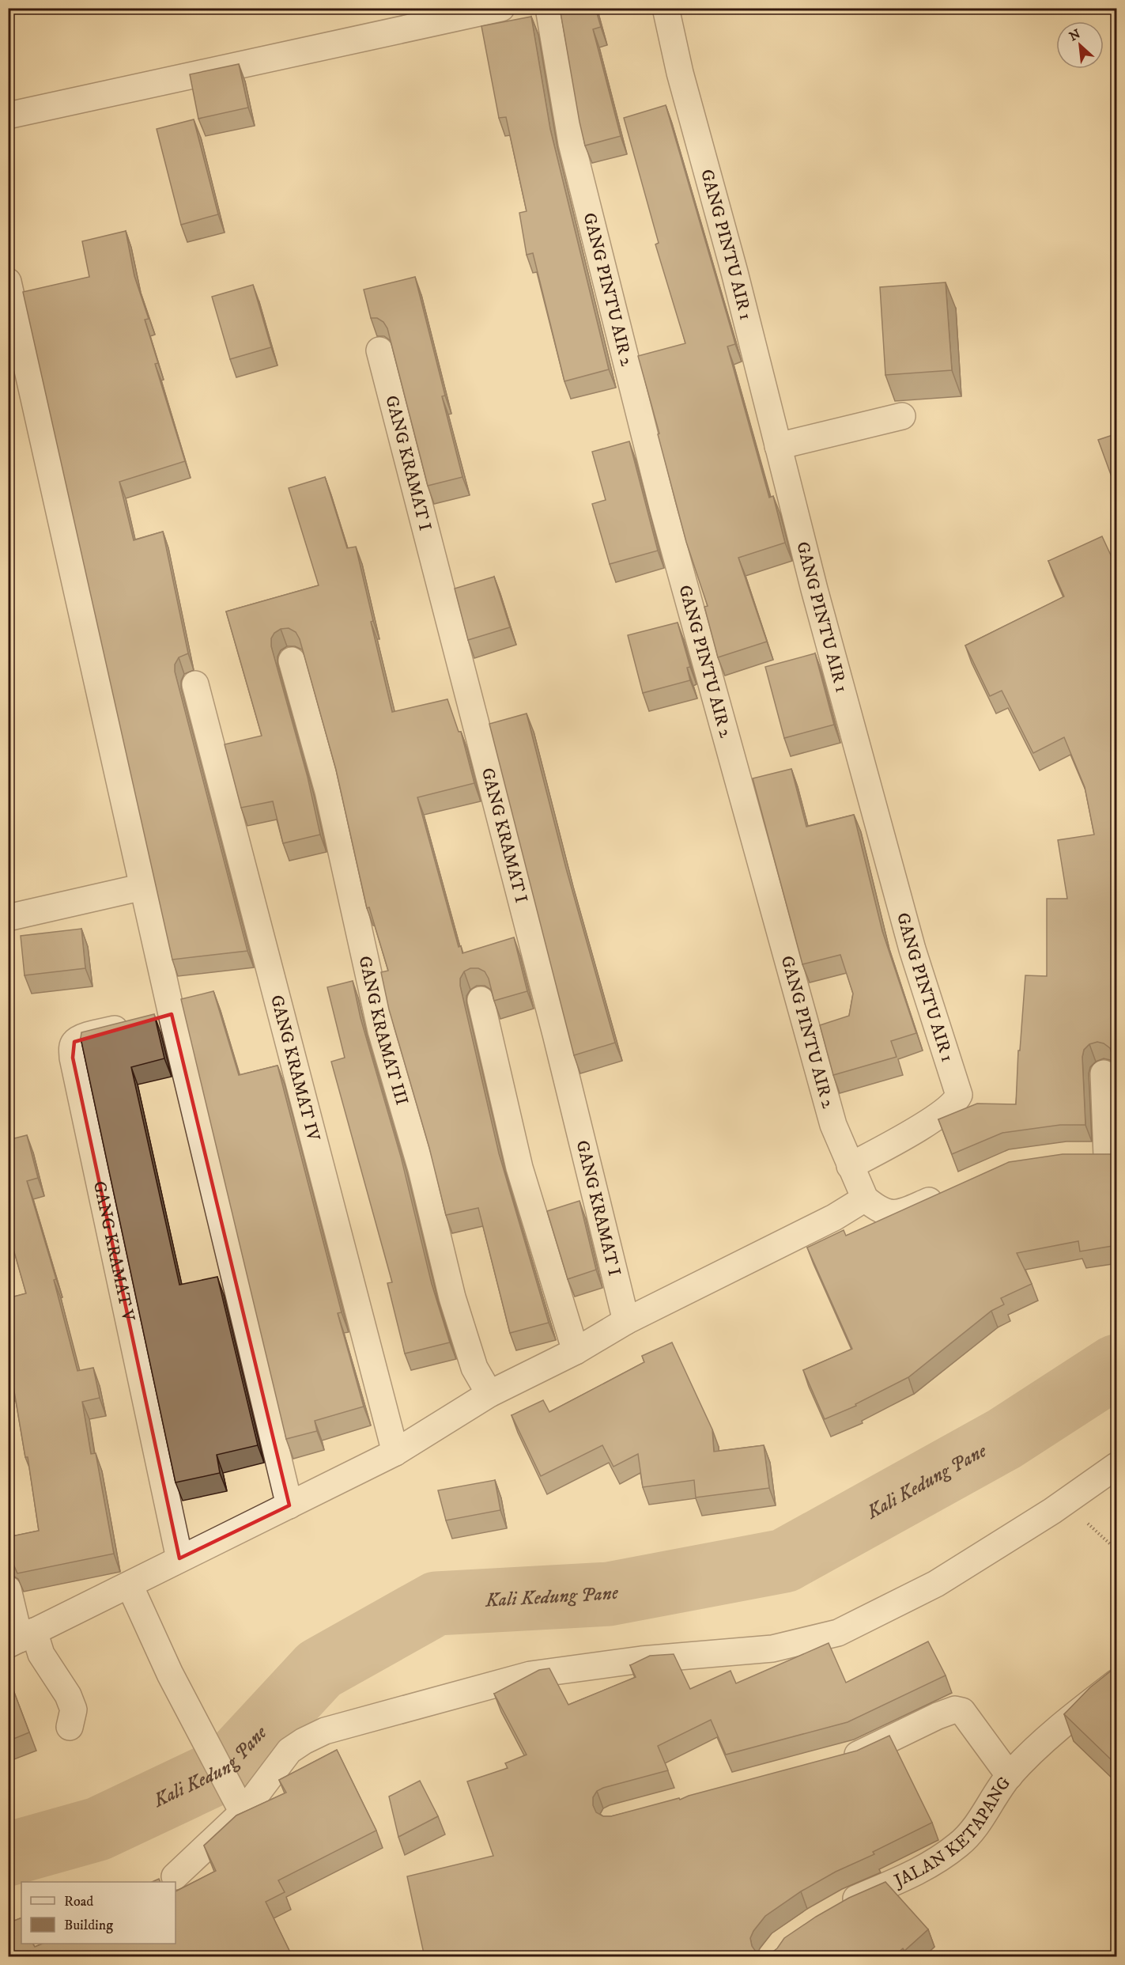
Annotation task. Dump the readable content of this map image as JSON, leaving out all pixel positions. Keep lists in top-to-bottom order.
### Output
{
  "streets": {
    "street": [
      "GANG PINTU AIR 1",
      "GANG PINTU AIR 2",
      "GANG KRAMAT I",
      "GANG KRAMAT III",
      "GANG KRAMAT IV",
      "GANG KRAMAT V",
      "JALAN KETAPANG"
    ]
  },
  "crossings": [
    ["GANG PINTU AIR 1", "GANG PINTU AIR 2"]
  ],
  "water": ["Kali Kedung Pane"],
  "legend": ["Road", "Building"],
  "north": "top left"
}
